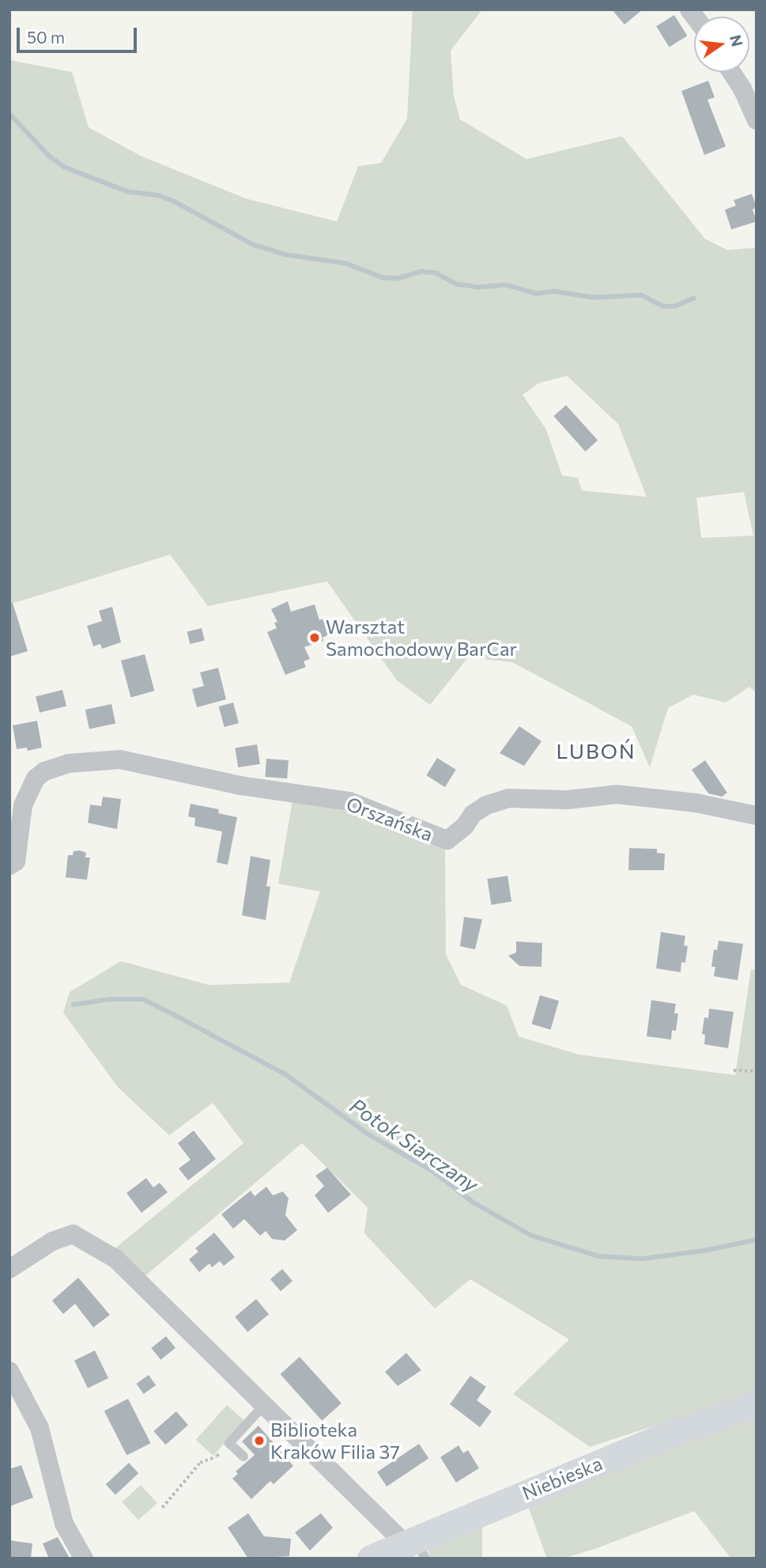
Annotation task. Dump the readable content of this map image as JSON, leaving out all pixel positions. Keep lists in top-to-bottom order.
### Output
{
  "streets": {
    "street": ["Orszańska", "Niebieska"]
  },
  "districts": ["LUBOŃ"],
  "water": ["Potok Siarczany"],
  "places": ["Warsztat Samochodowy BarCar", "Biblioteka Kraków Filia 37"],
  "scale_bar": "50 m",
  "north": "right"
}
